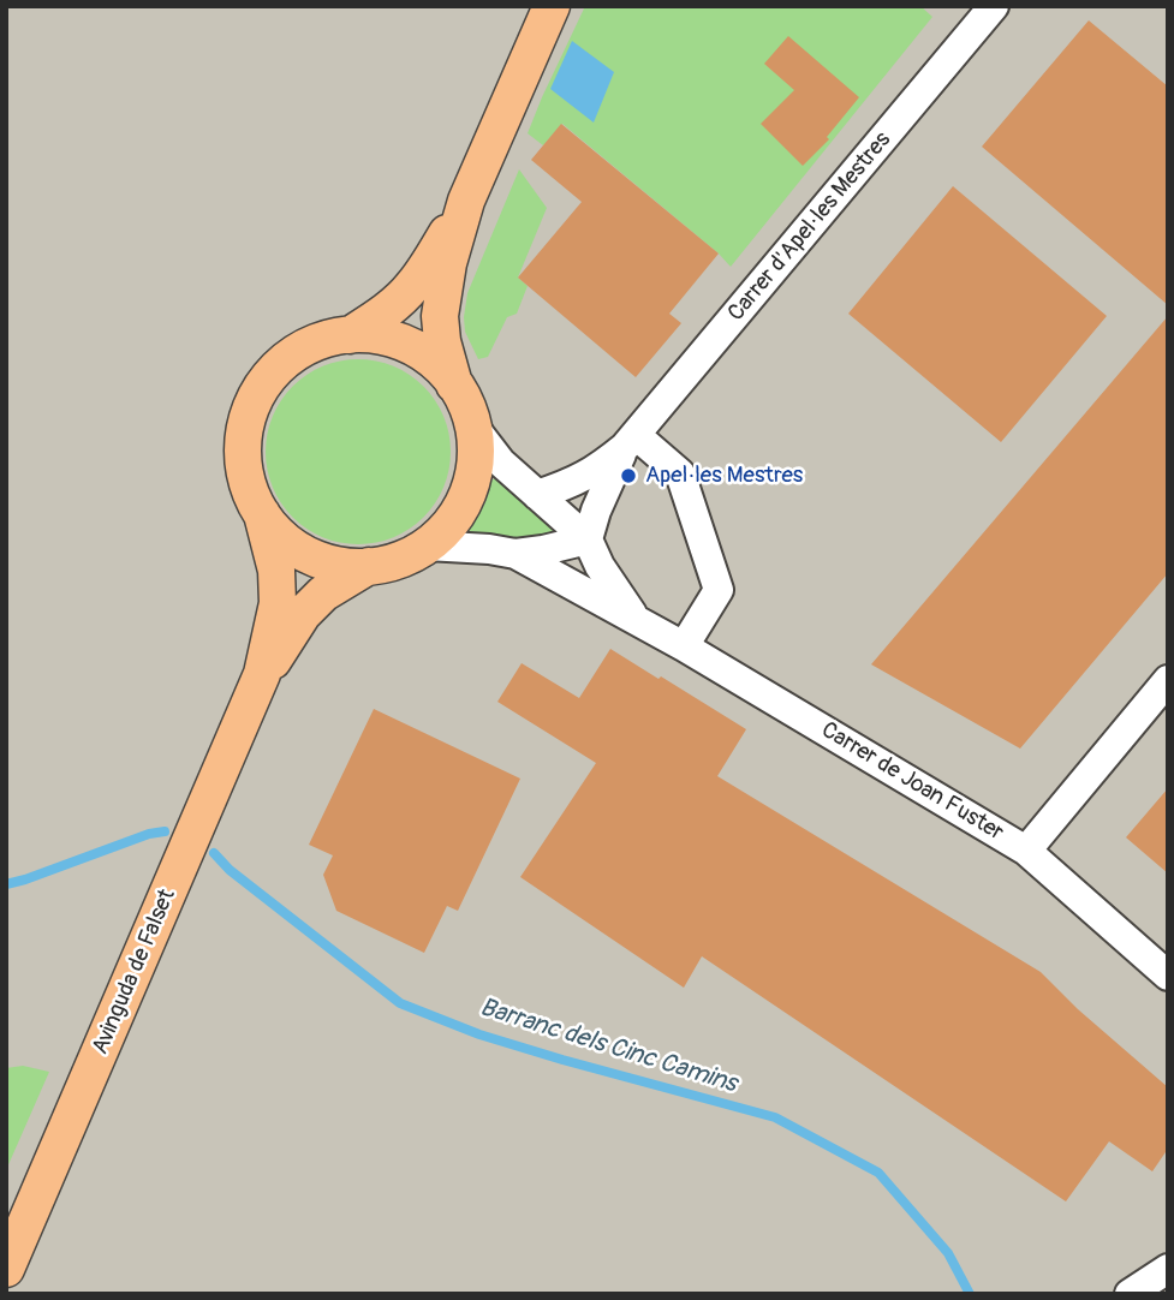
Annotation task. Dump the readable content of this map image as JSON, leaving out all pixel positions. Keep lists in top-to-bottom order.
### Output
{
  "streets": {
    "main road": ["Avinguda de Falset"],
    "street": ["Carrer d'Apel·les Mestres", "Carrer de Joan Fuster"]
  },
  "crossings": [
    ["Carrer d'Apel·les Mestres", "Carrer de Joan Fuster"]
  ],
  "water": ["Barranc dels Cinc Camins"],
  "places": ["Apel·les Mestres"]
}
